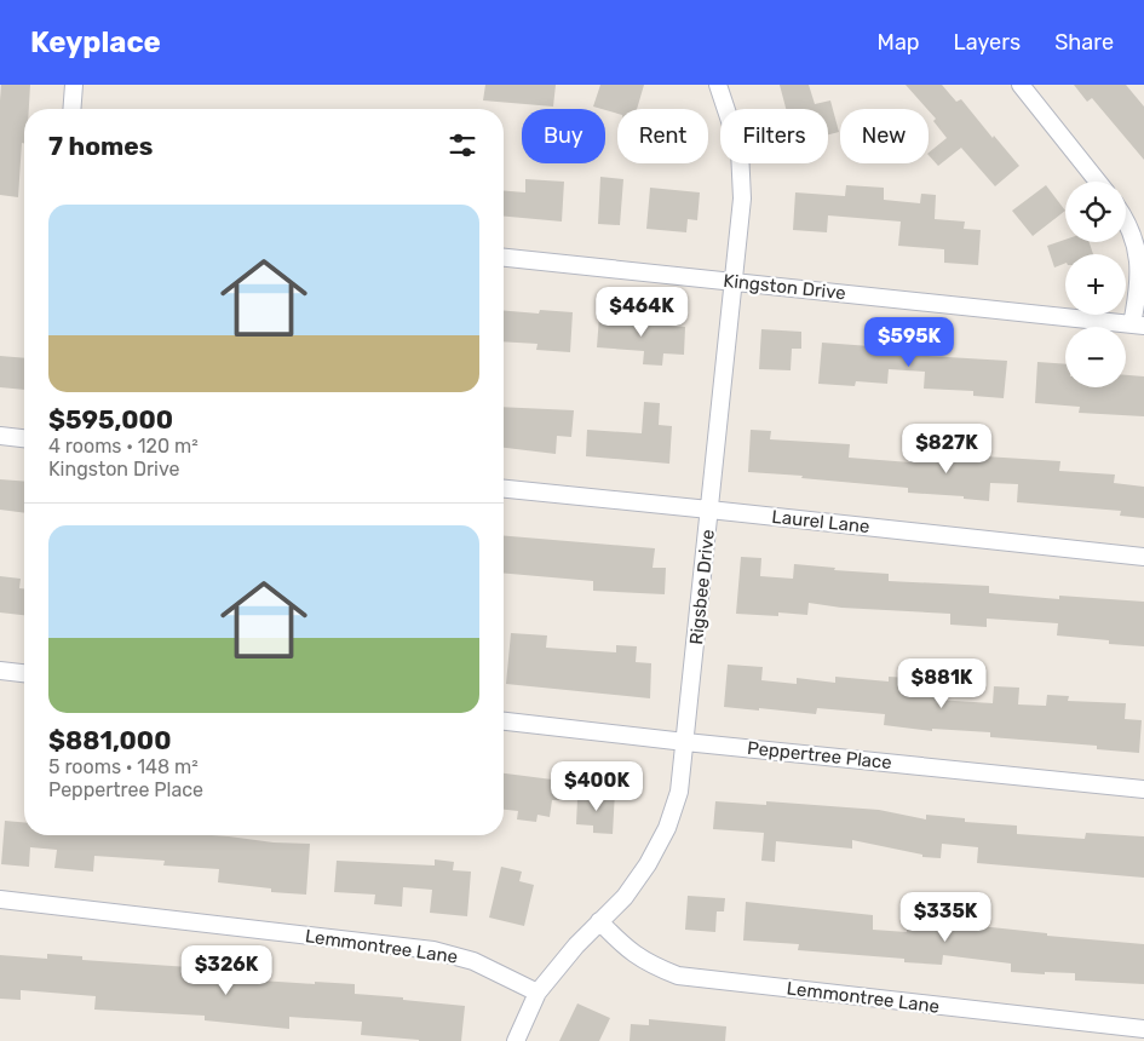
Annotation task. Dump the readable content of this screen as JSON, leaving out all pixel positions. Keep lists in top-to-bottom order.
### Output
{
  "streets": {
    "street": [
      "Kingston Drive",
      "Laurel Lane",
      "Rigsbee Drive",
      "Peppertree Place",
      "Lemmontree Lane"
    ]
  },
  "crossings": [
    ["Kingston Drive", "Rigsbee Drive"],
    ["Laurel Lane", "Rigsbee Drive"],
    ["Rigsbee Drive", "Peppertree Place"],
    ["Rigsbee Drive", "Lemmontree Lane"]
  ],
  "page": {
    "header": "Keyplace",
    "nav": ["Map", "Layers", "Share"],
    "chip": [
      "Buy",
      "Rent",
      "Filters",
      "New"
    ],
    "heading": "7 homes",
    "map_buttons": ["+", "−"],
    "list": [
      {
        "name": "$595,000",
        "note": "4 rooms · 120 m² · Kingston Drive"
      },
      {
        "name": "$881,000",
        "note": "5 rooms · 148 m² · Peppertree Place"
      }
    ],
    "price": [
      "$464K",
      "$595K",
      "$827K",
      "$881K",
      "$400K",
      "$335K",
      "$326K"
    ]
  }
}
